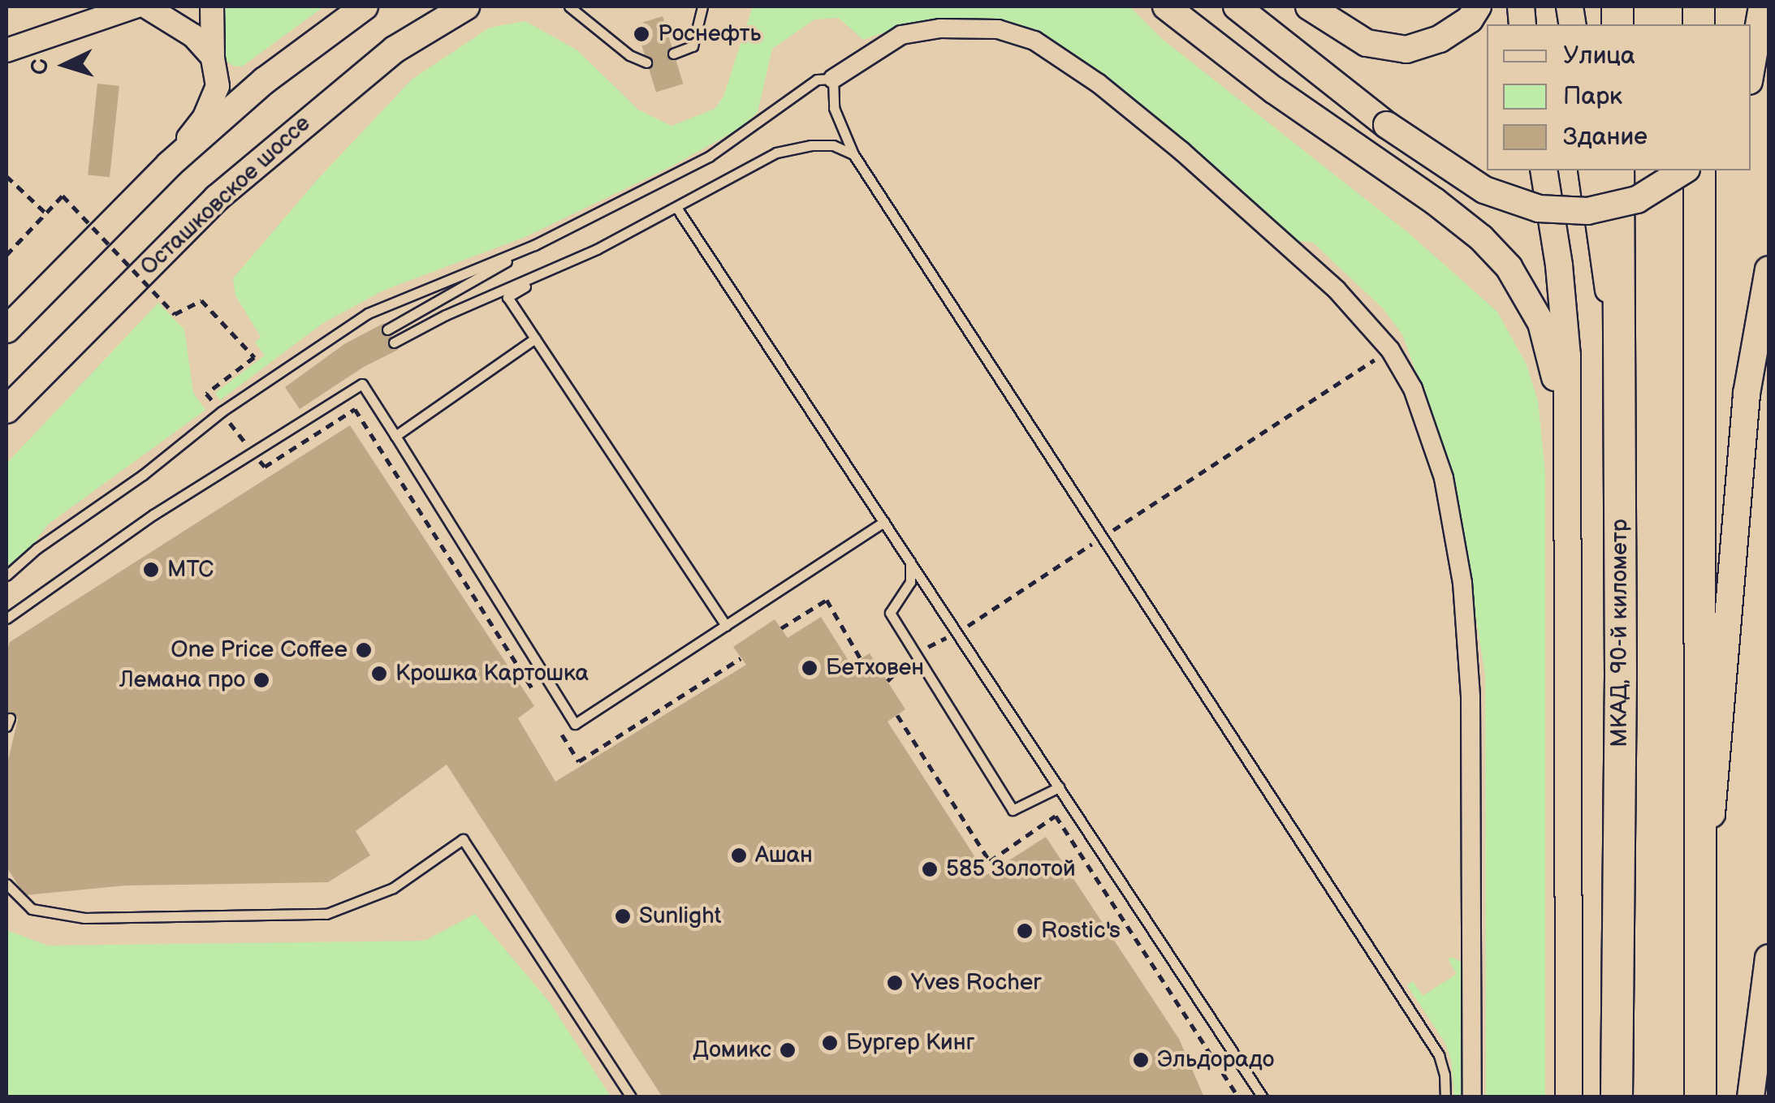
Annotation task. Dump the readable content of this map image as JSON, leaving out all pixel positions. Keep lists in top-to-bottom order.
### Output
{
  "streets": {
    "highway": ["МКАД, 90-й километр"],
    "main road": ["Осташковское шоссе"]
  },
  "places": [
    "Роснефть",
    "МТС",
    "One Price Coffee",
    "Бетховен",
    "Крошка Картошка",
    "Лемана про",
    "Ашан",
    "585 Золотой",
    "Sunlight",
    "Rostic's",
    "Yves Rocher",
    "Бургер Кинг",
    "Домикс",
    "Эльдорадо"
  ],
  "legend": ["Улица", "Парк", "Здание"],
  "north": "left"
}
